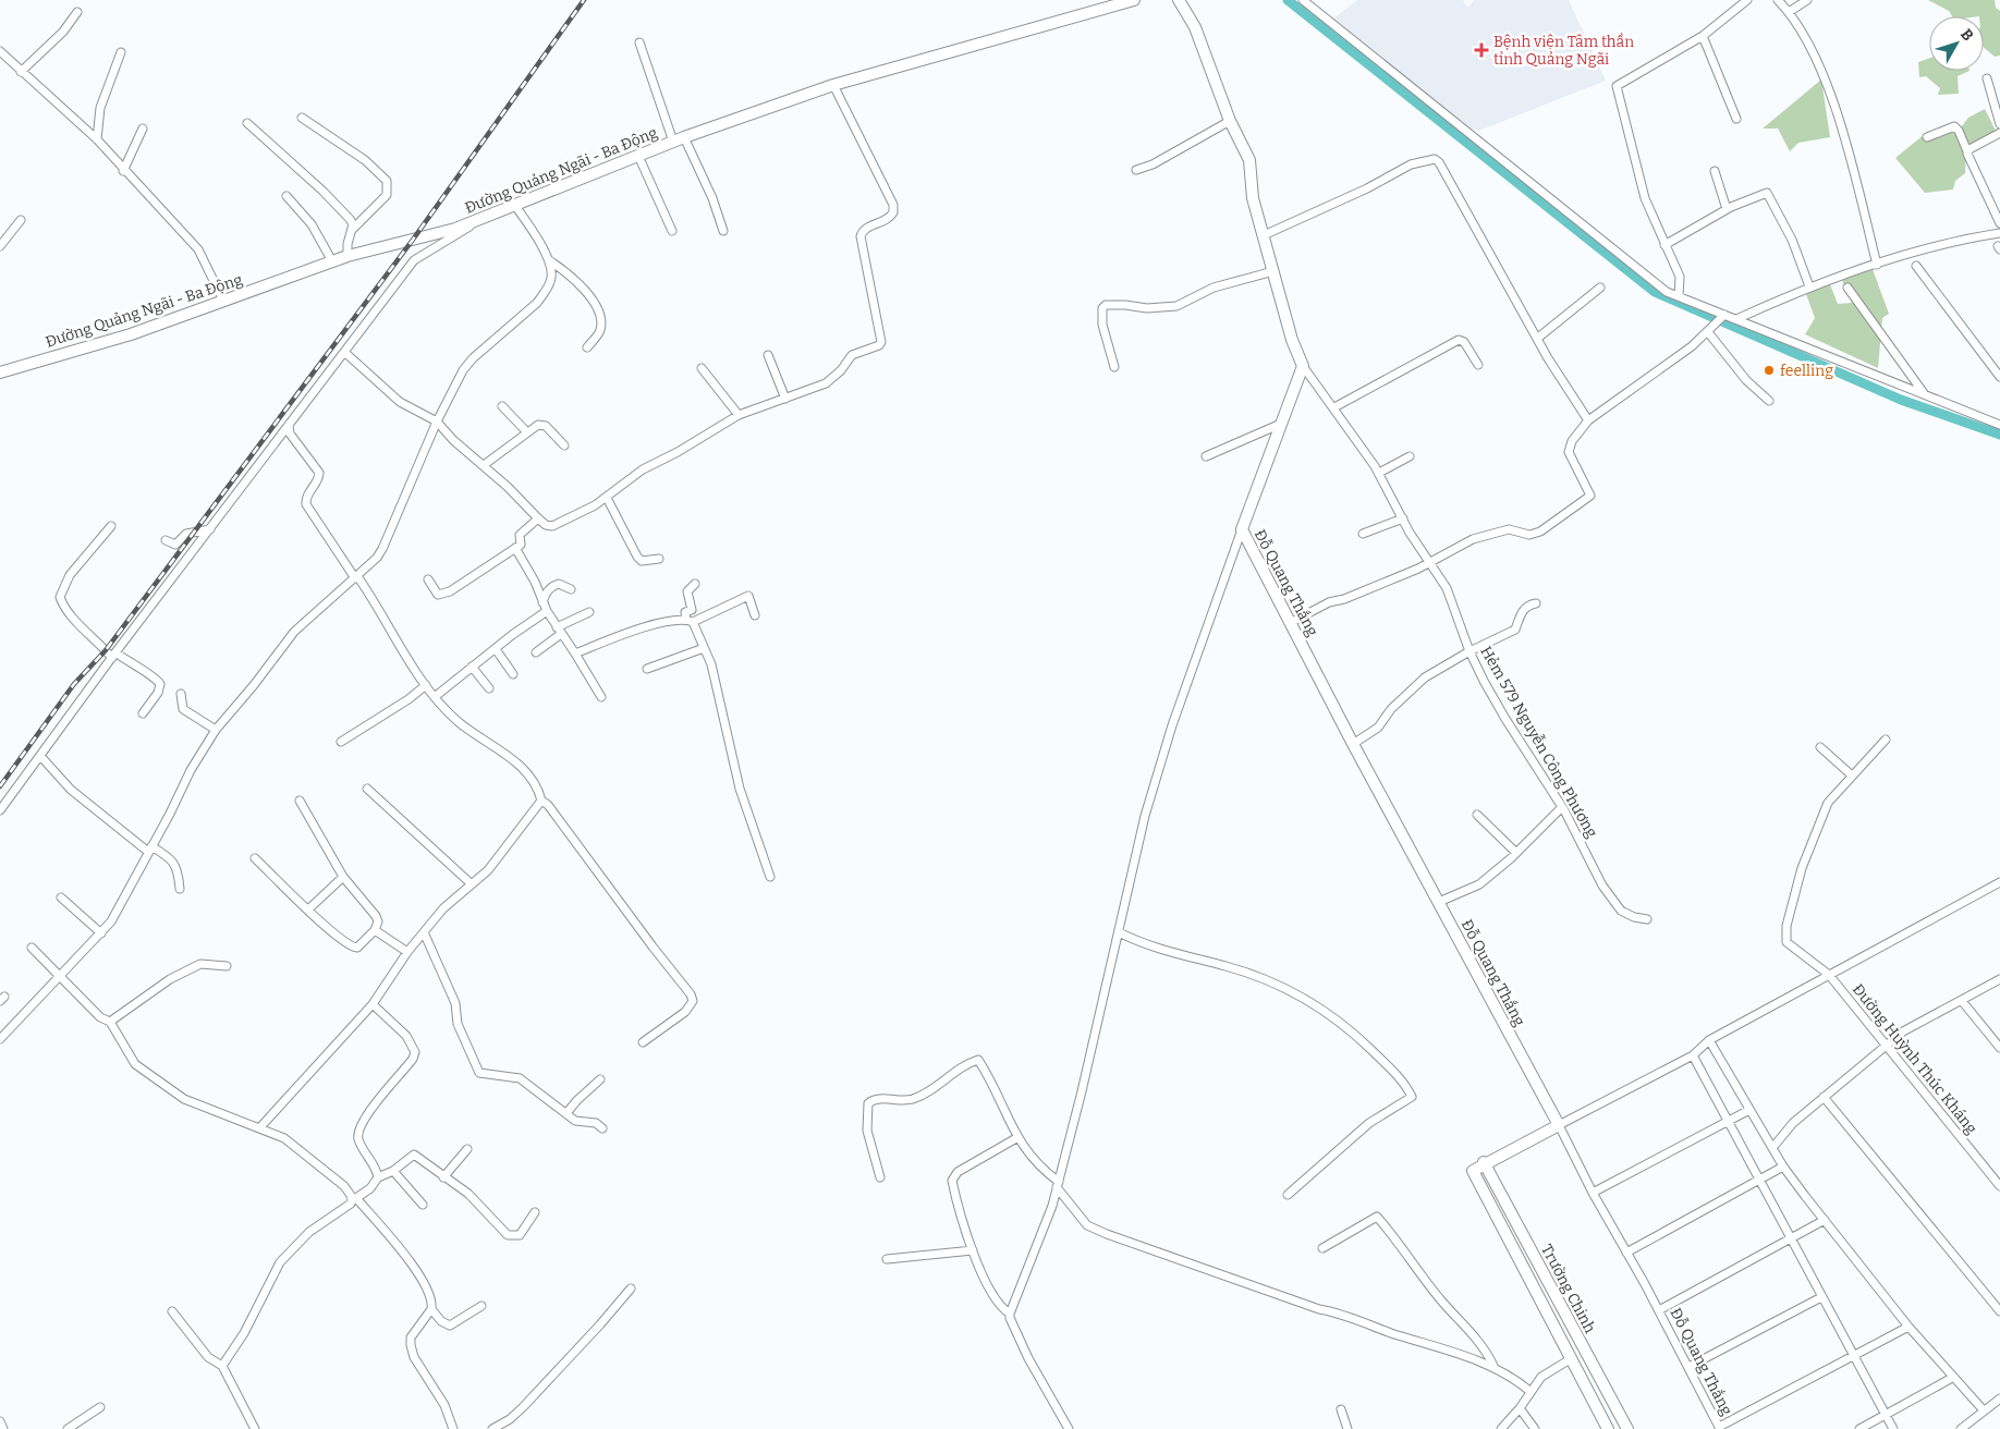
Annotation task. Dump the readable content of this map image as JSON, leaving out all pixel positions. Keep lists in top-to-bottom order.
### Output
{
  "streets": {
    "street": [
      "Đường Quảng Ngãi - Ba Động",
      "Đỗ Quang Thắng",
      "Hẻm 579 Nguyễn Công Phương",
      "Đường Huỳnh Thúc Kháng",
      "Trường Chinh"
    ]
  },
  "places": {
    "health": ["Bệnh viện Tâm thần tỉnh Quảng Ngãi"],
    "other": ["feelling"]
  },
  "north": "top right"
}
